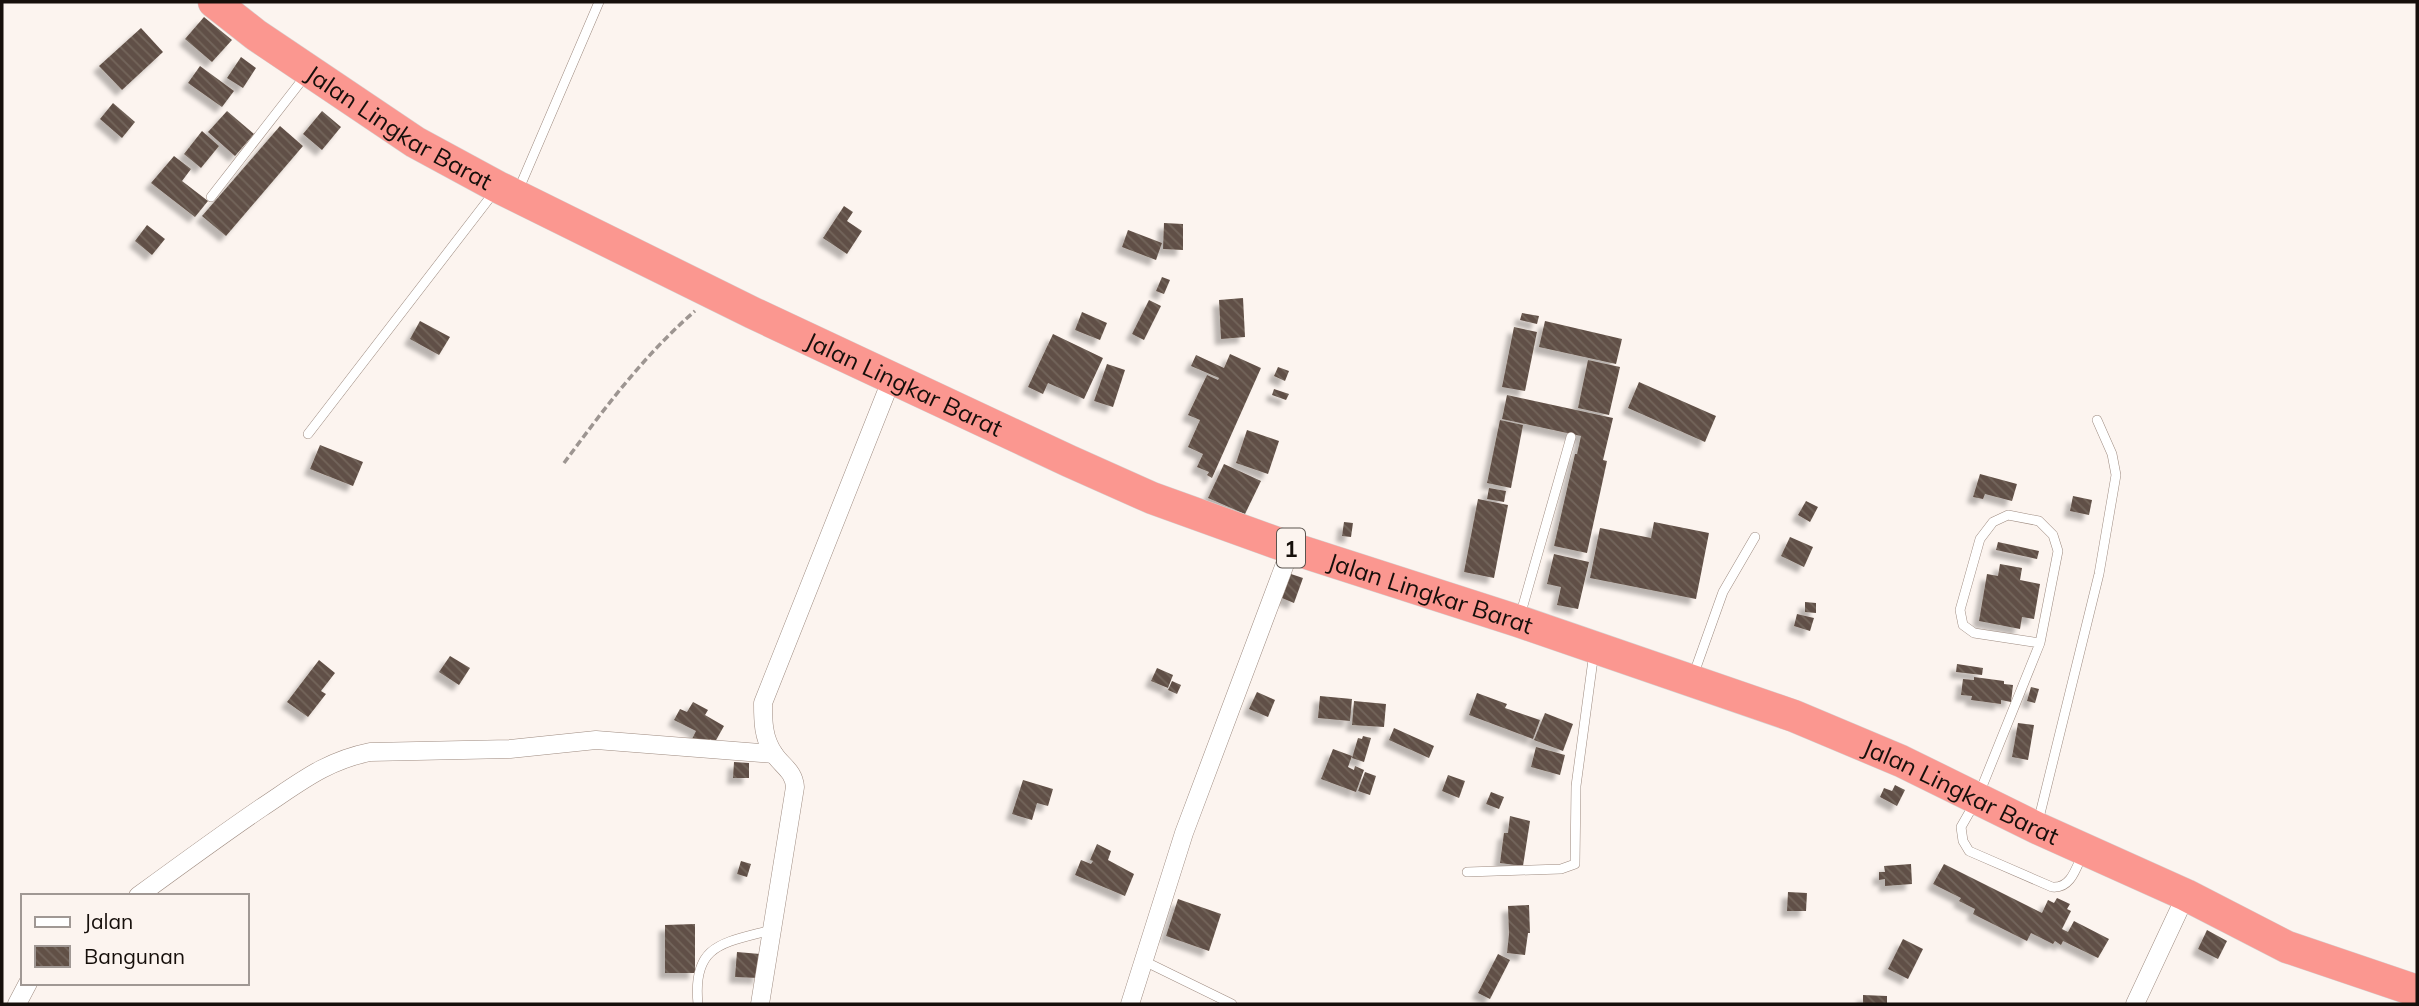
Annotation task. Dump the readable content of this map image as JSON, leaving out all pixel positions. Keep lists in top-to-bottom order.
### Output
{
  "streets": {
    "highway": ["Jalan Lingkar Barat", "1"]
  },
  "legend": ["Jalan", "Bangunan"]
}
